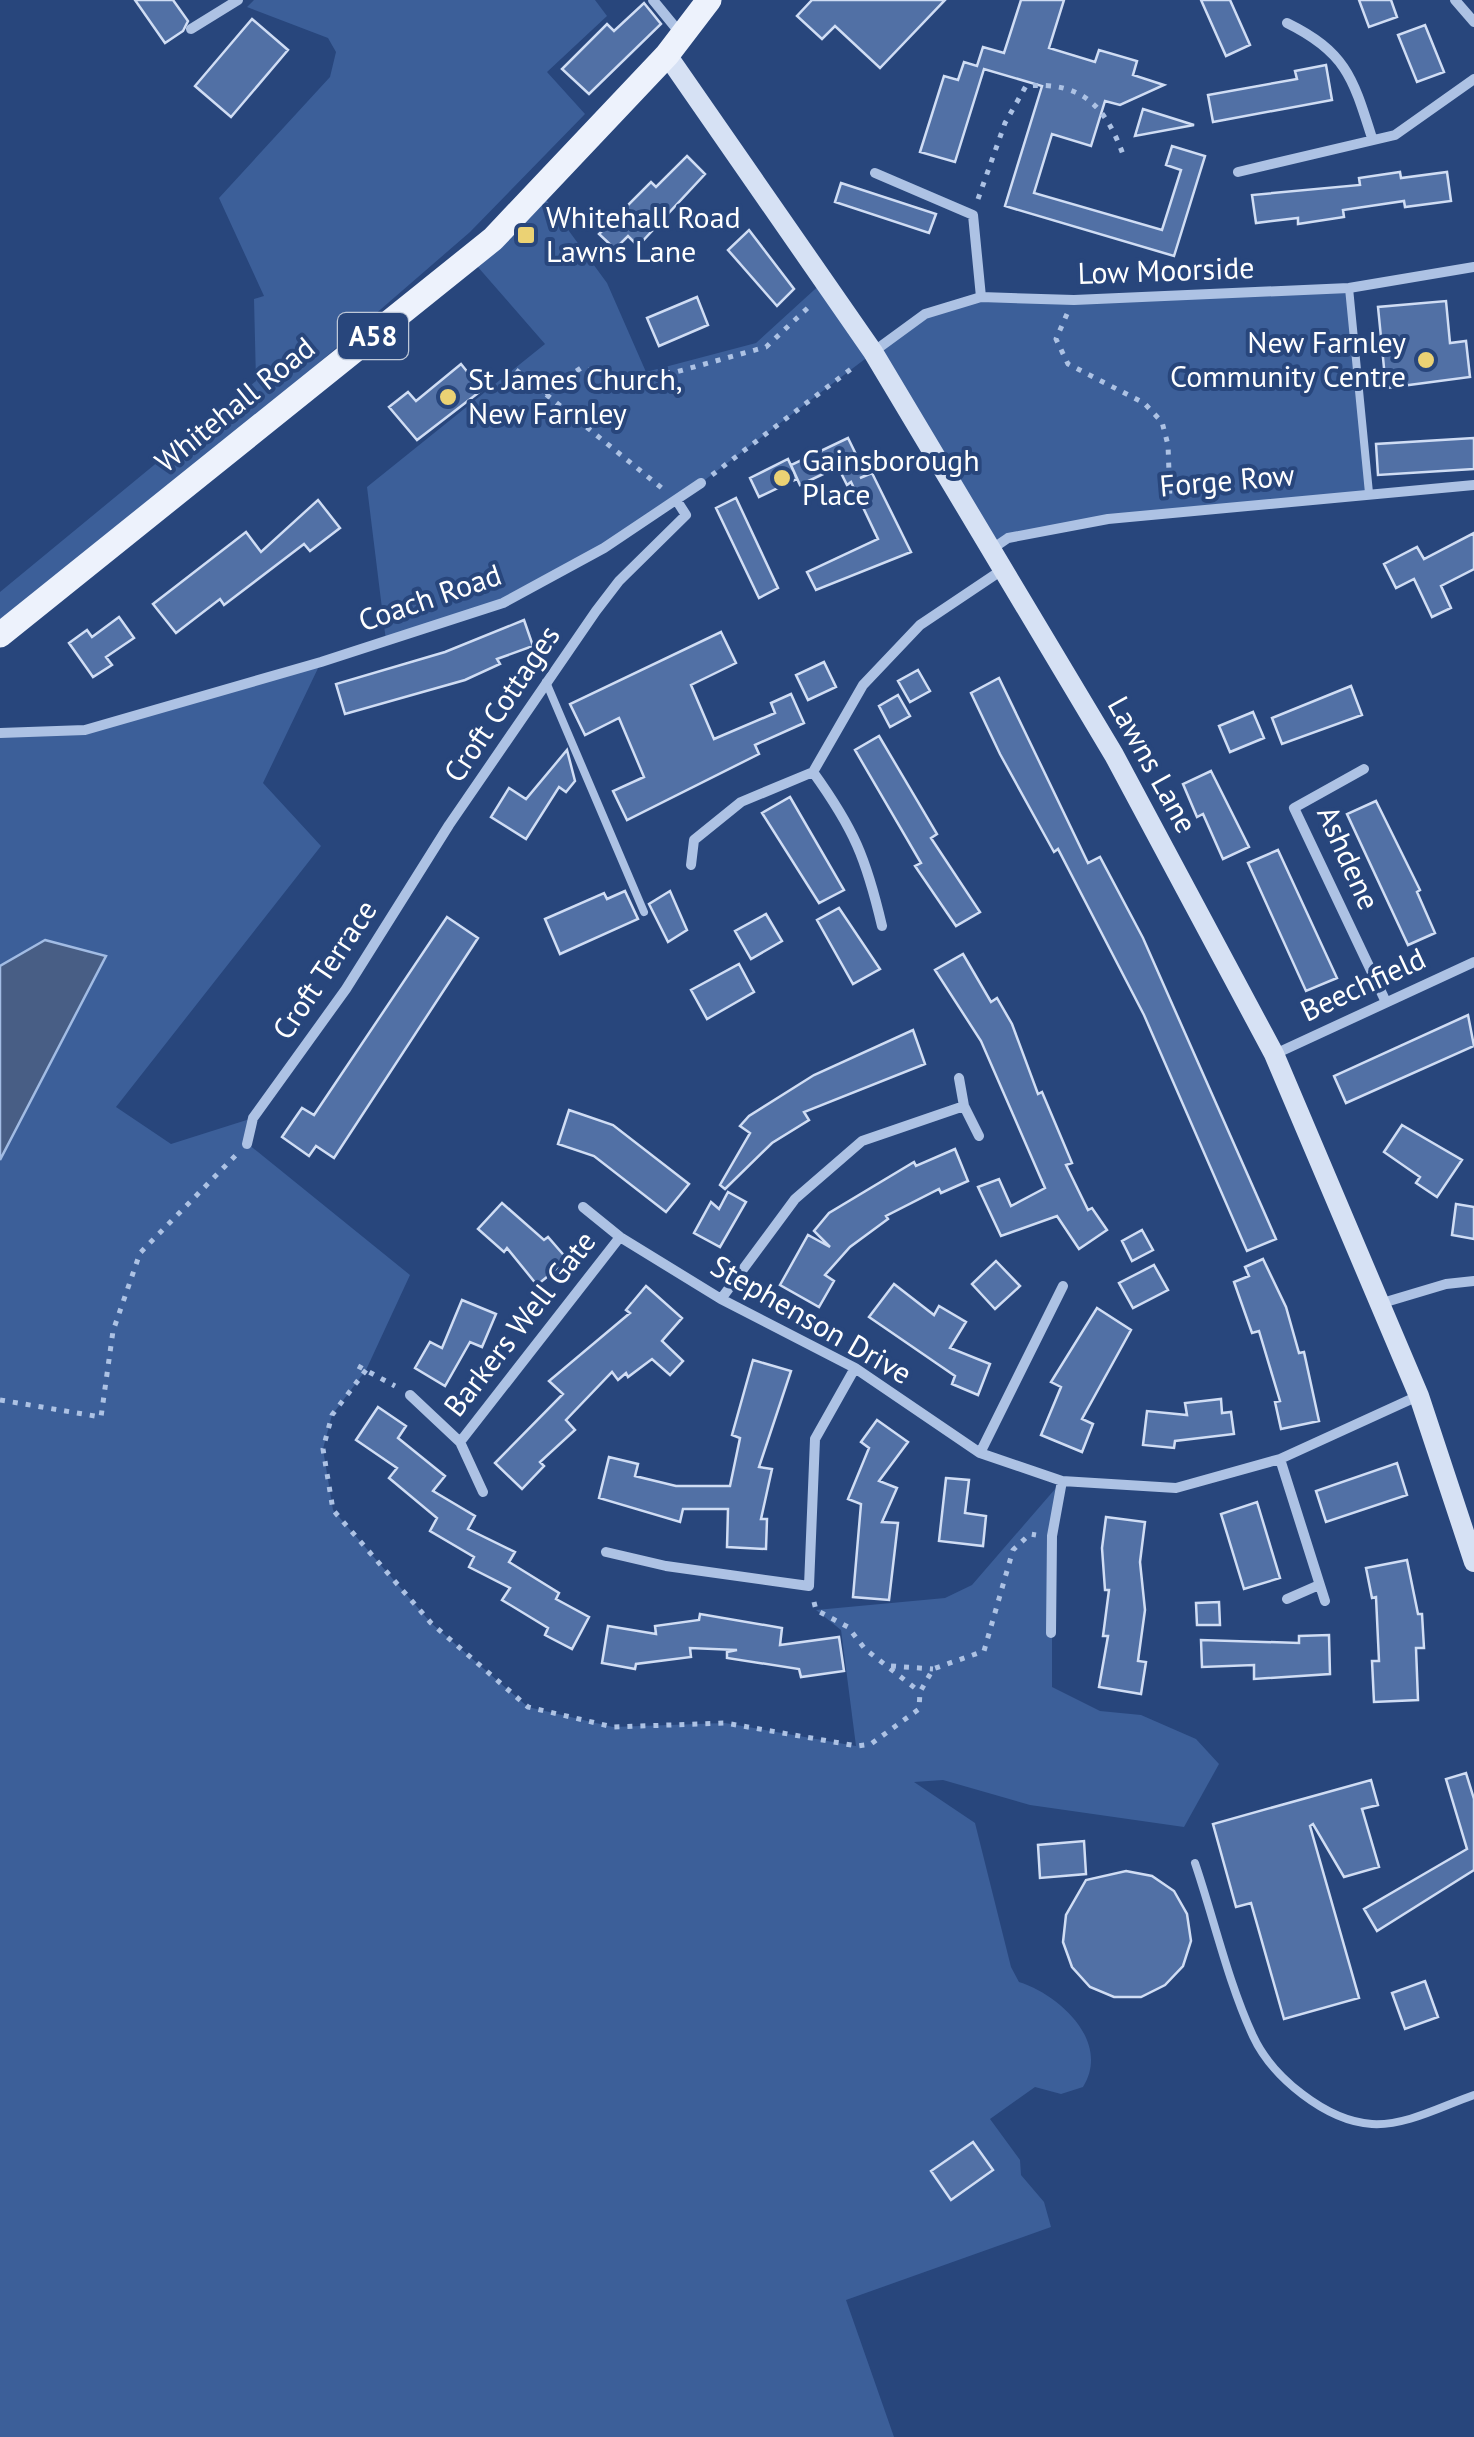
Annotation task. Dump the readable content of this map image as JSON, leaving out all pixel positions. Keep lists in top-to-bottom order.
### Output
{
  "streets": {
    "main road": ["A58", "Whitehall Road"],
    "street": [
      "Low Moorside",
      "Forge Row",
      "Coach Road",
      "Croft Cottages",
      "Lawns Lane",
      "Ashdene",
      "Croft Terrace",
      "Beechfield",
      "Stephenson Drive",
      "Barkers Well Gate"
    ]
  },
  "crossings": [
    ["Low Moorside", "Lawns Lane"],
    ["Whitehall Road", "Lawns Lane"],
    ["Forge Row", "Lawns Lane"],
    ["Coach Road", "Croft Cottages"],
    ["Croft Cottages", "Croft Terrace"],
    ["Lawns Lane", "Beechfield"],
    ["Lawns Lane", "Stephenson Drive"],
    ["Ashdene", "Beechfield"],
    ["Stephenson Drive", "Barkers Well Gate"]
  ],
  "places": {
    "transit": ["Whitehall Road Lawns Lane"],
    "other": ["New Farnley Community Centre", "St James Church, New Farnley", "Gainsborough Place"]
  }
}
